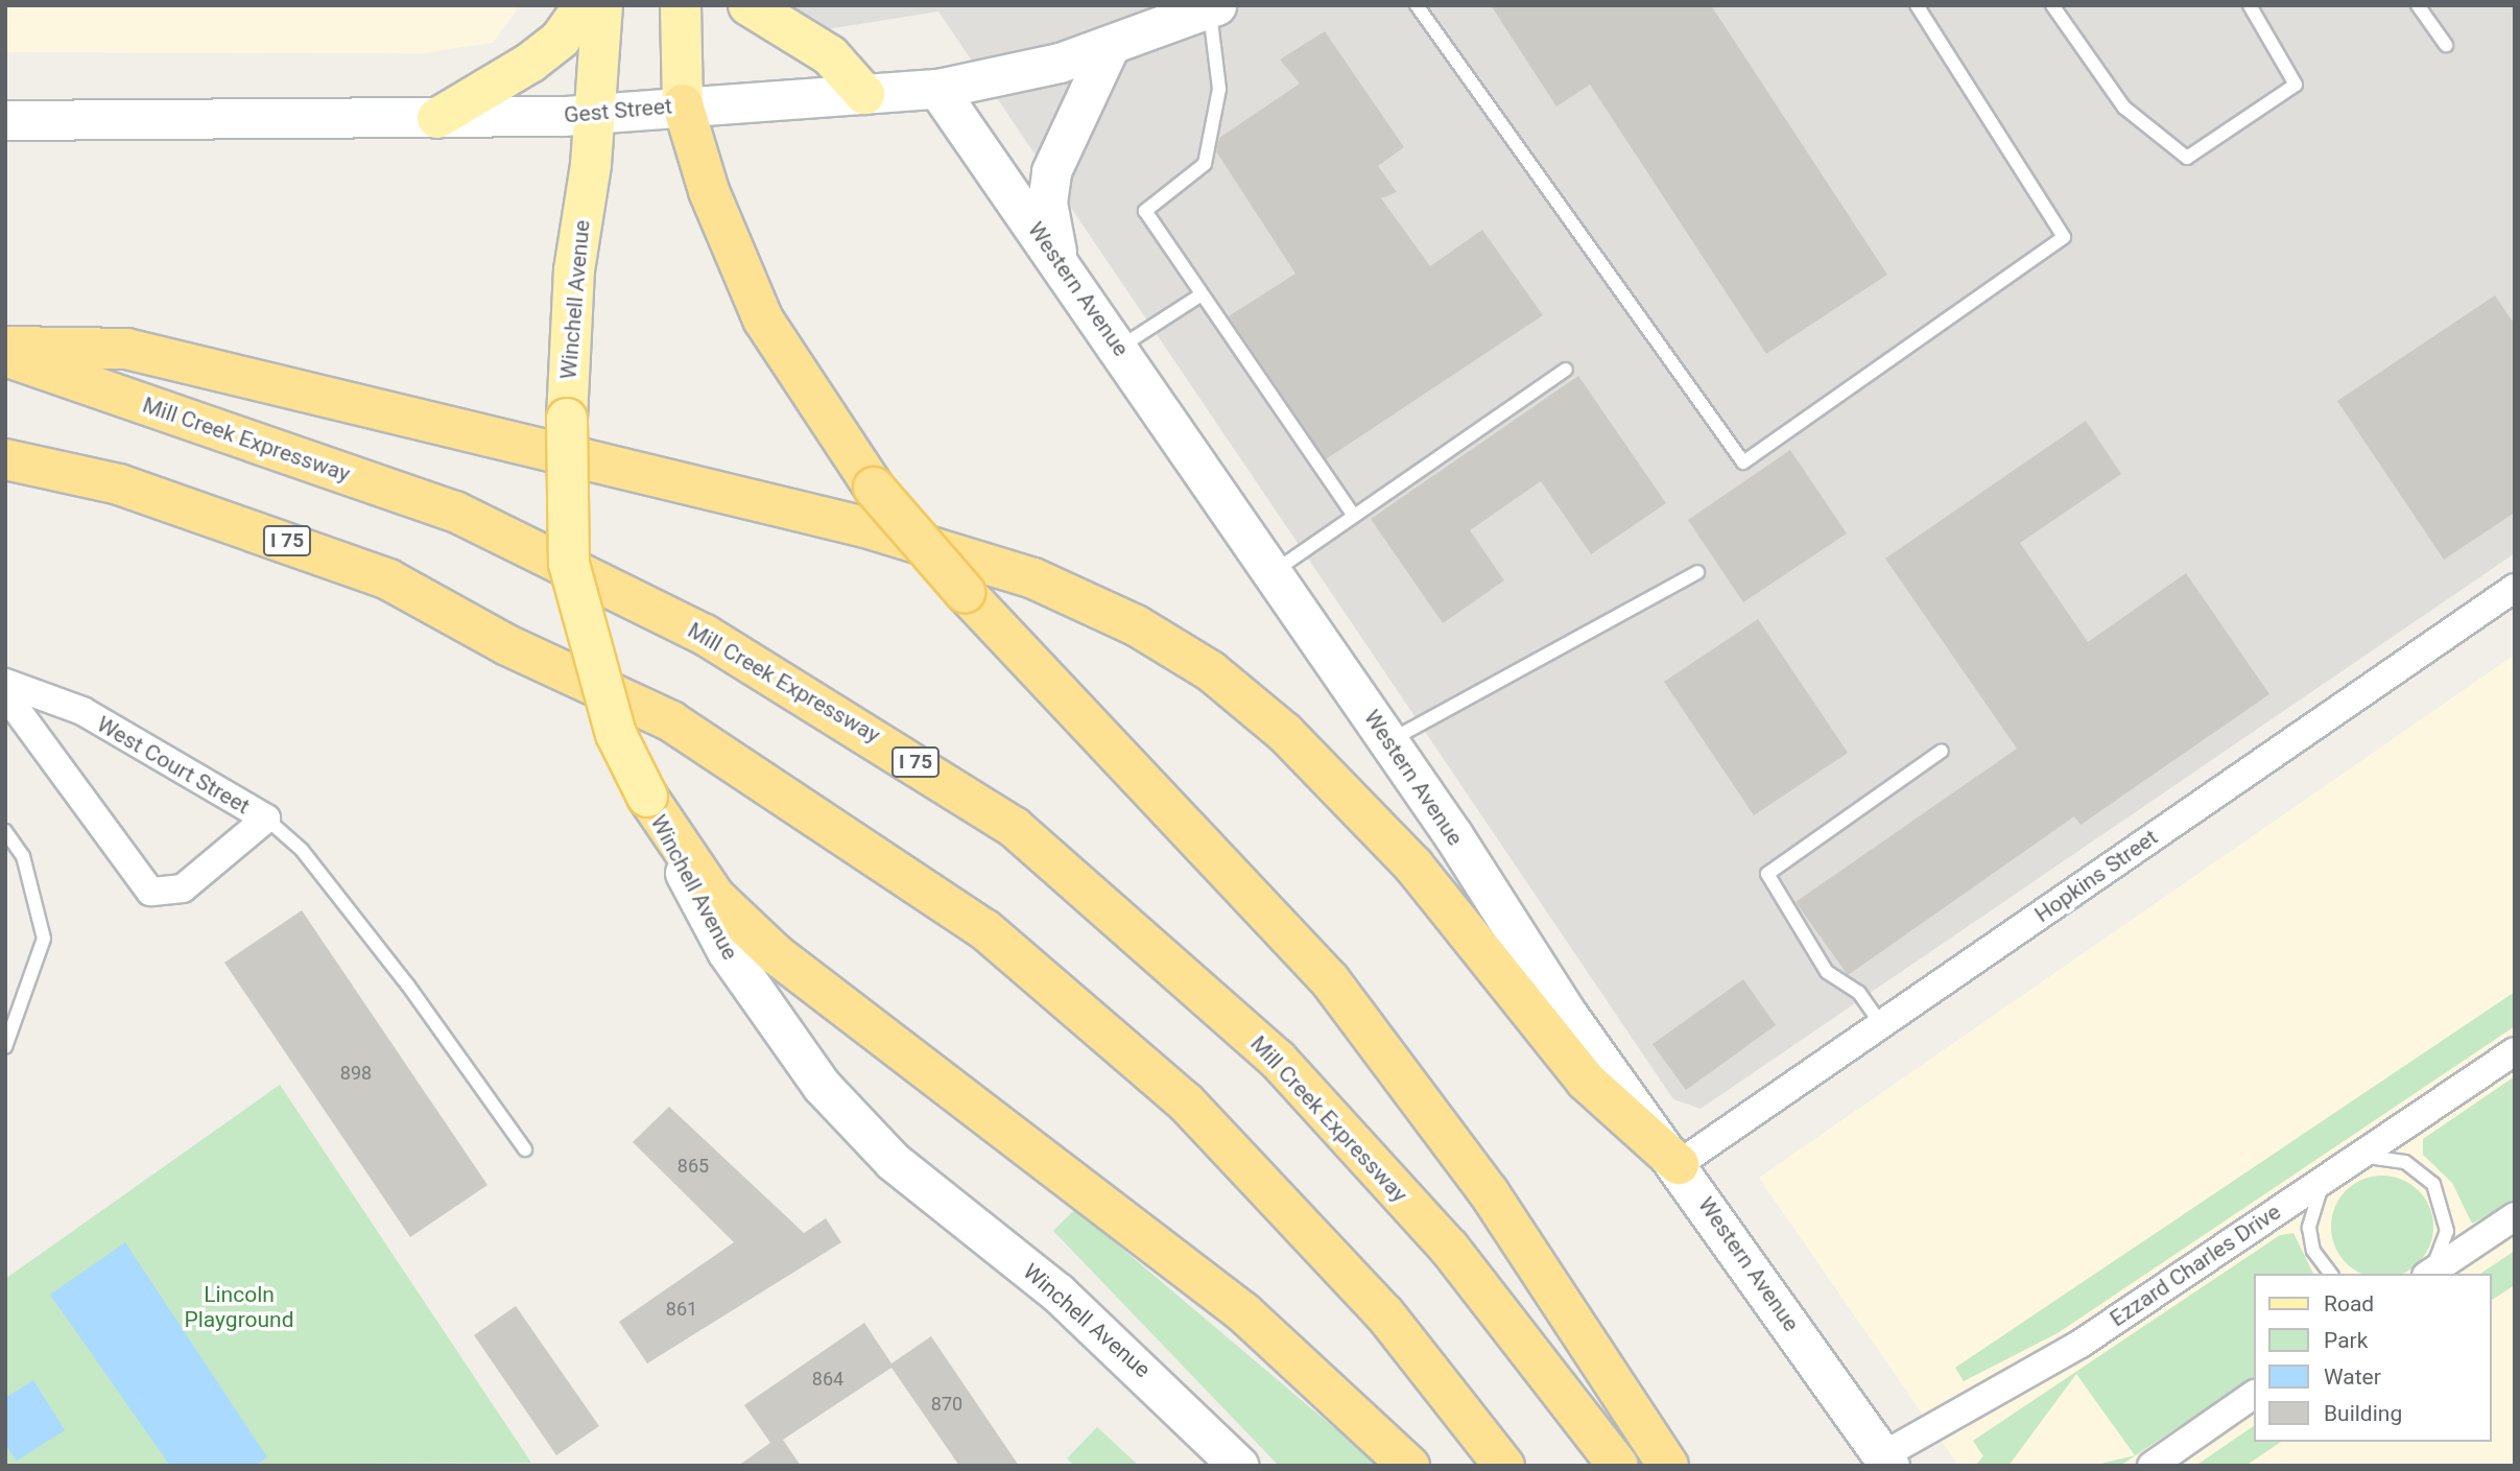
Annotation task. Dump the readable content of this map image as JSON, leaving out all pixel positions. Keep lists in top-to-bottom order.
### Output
{
  "streets": {
    "highway": ["Mill Creek Expressway", "I 75"],
    "main road": ["Gest Street", "Western Avenue", "Winchell Avenue"],
    "street": ["West Court Street", "Hopkins Street", "Ezzard Charles Drive"]
  },
  "crossings": [
    ["Gest Street", "Western Avenue"],
    ["Gest Street", "Winchell Avenue"],
    ["Western Avenue", "Hopkins Street"],
    ["Western Avenue", "Ezzard Charles Drive"]
  ],
  "parks": ["Lincoln Playground"],
  "house_numbers": [
    "898",
    "865",
    "861",
    "864",
    "870"
  ],
  "legend": [
    "Road",
    "Park",
    "Water",
    "Building"
  ]
}
